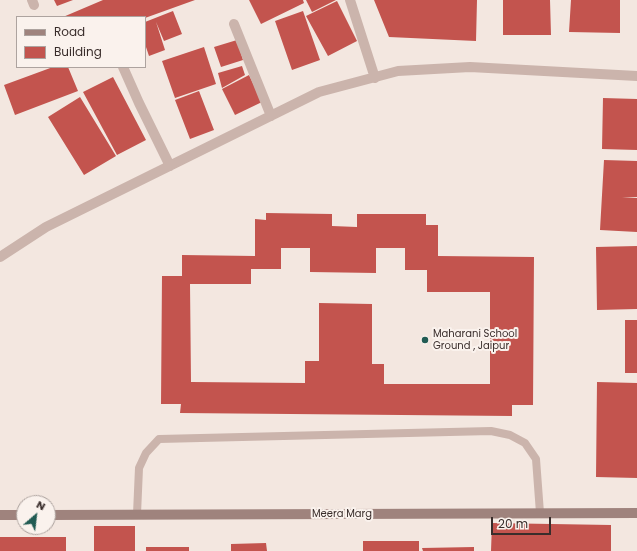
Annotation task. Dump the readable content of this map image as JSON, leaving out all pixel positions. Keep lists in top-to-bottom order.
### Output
{
  "streets": {
    "street": ["Meera Marg"]
  },
  "places": ["Maharani School Ground , Jaipur"],
  "legend": ["Road", "Building"],
  "scale_bar": "20 m",
  "north": "top right"
}
